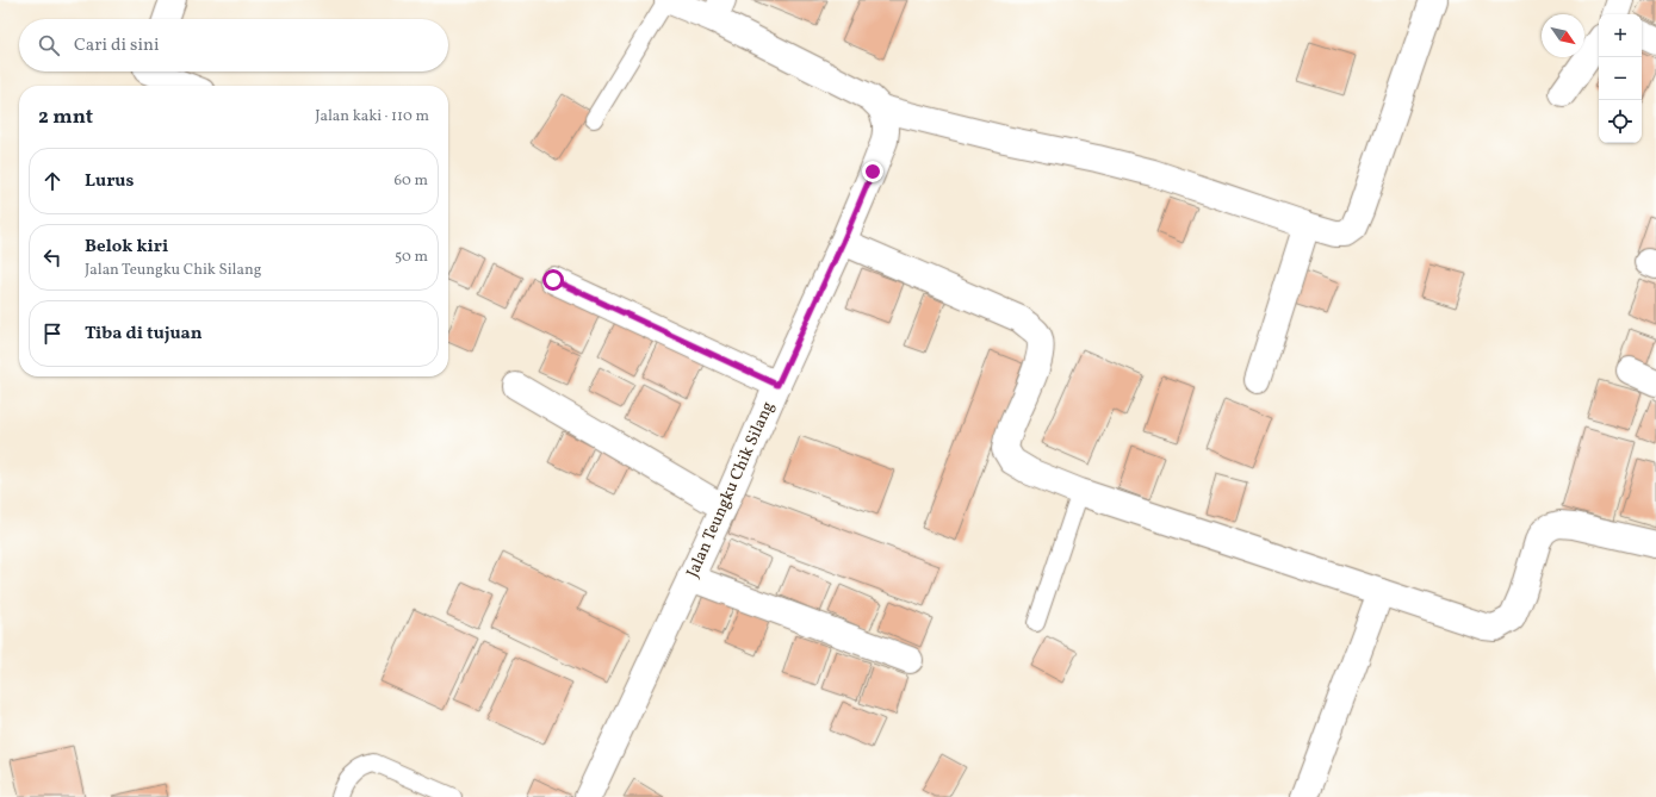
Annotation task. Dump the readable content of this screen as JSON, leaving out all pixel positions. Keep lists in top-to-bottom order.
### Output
{
  "streets": {
    "street": ["Jalan Teungku Chik Silang"]
  },
  "north": "bottom right",
  "page": {
    "map_buttons": ["+", "−"],
    "search": "Cari di sini",
    "heading": ["2 mnt", "Jalan kaki · 110 m"],
    "list": [
      ["Lurus", "60 m"],
      ["Belok kiri", "Jalan Teungku Chik Silang", "50 m"],
      "Tiba di tujuan"
    ]
  }
}
